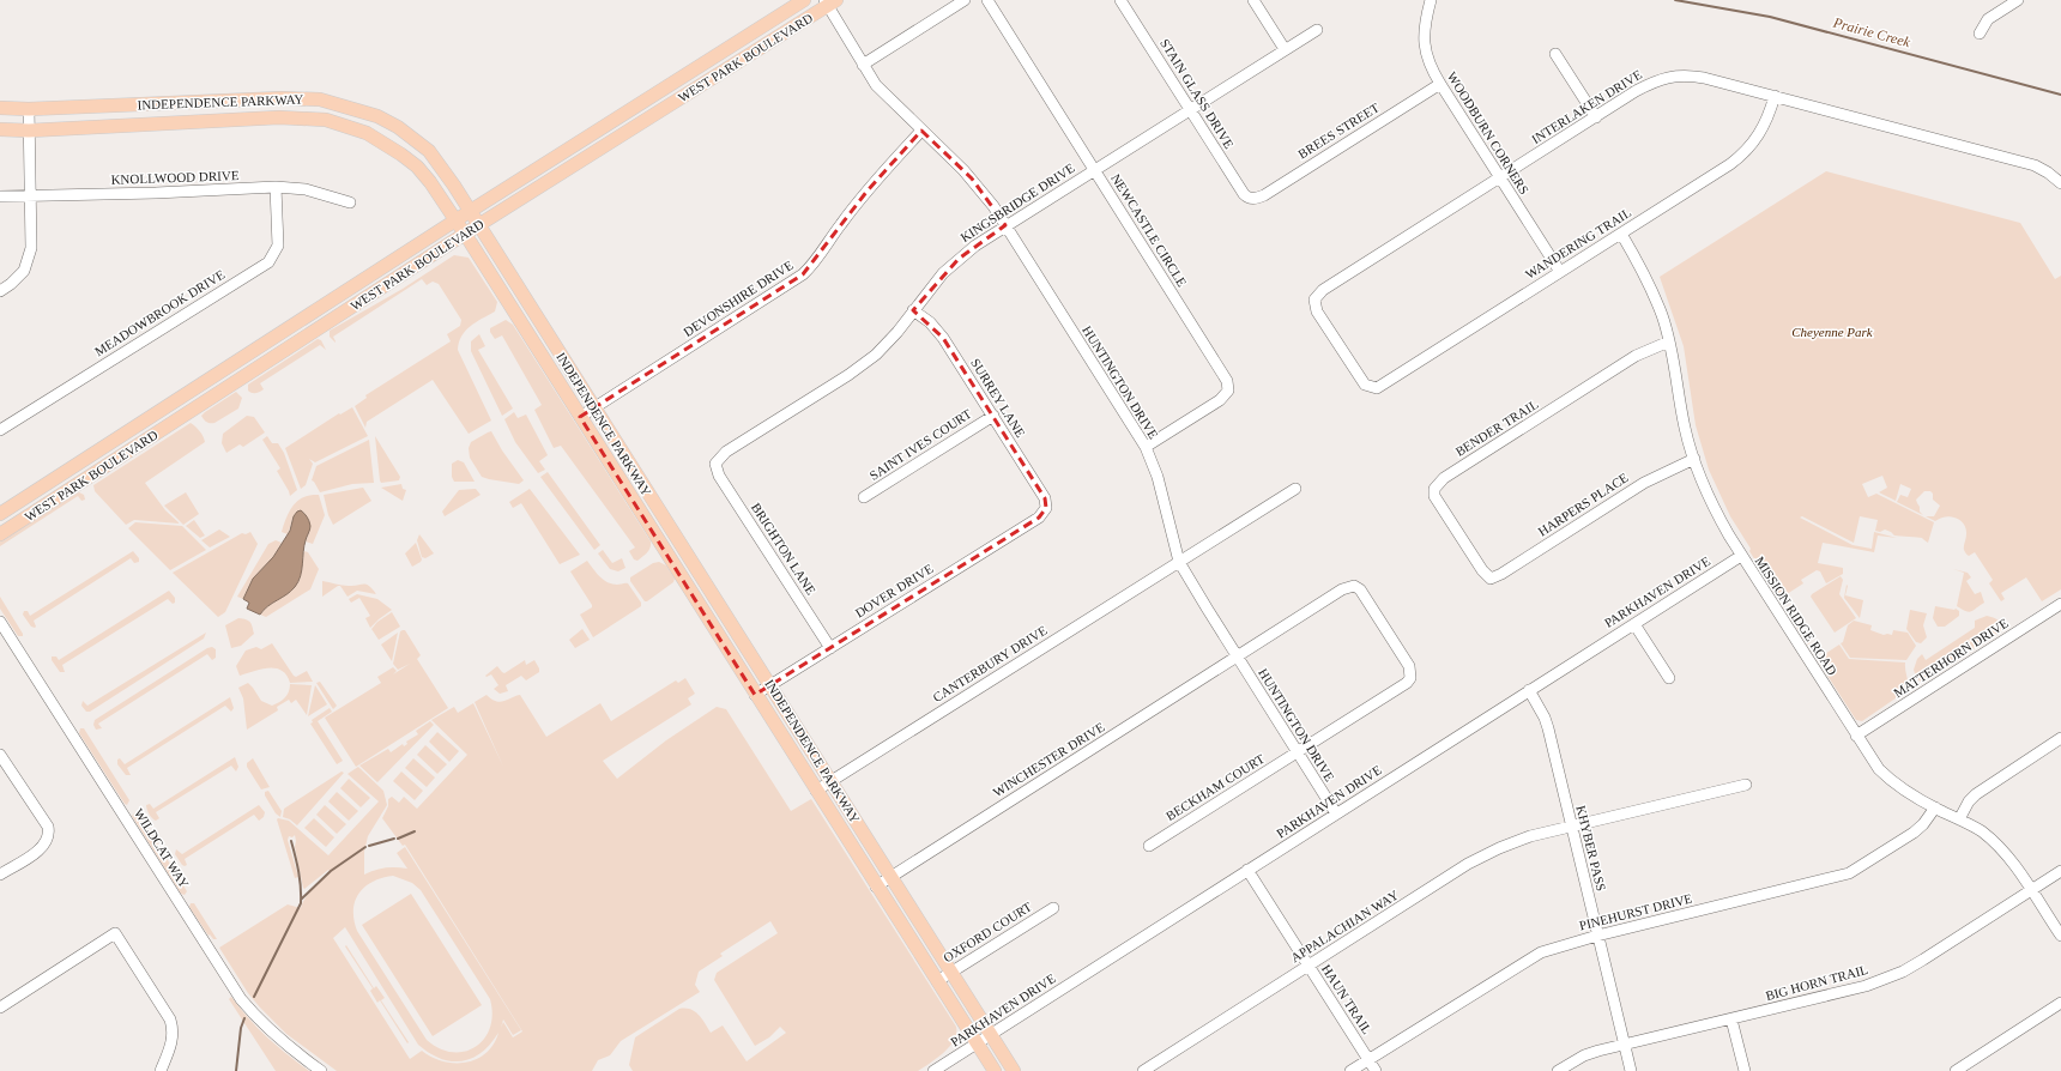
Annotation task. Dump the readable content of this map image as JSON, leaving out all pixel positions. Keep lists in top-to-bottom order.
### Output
{
  "streets": {
    "main road": ["WEST PARK BOULEVARD", "INDEPENDENCE PARKWAY"],
    "street": [
      "STAIN GLASS DRIVE",
      "INTERLAKEN DRIVE",
      "BREES STREET",
      "WOODBURN CORNERS",
      "KNOLLWOOD DRIVE",
      "KINGSBRIDGE DRIVE",
      "NEWCASTLE CIRCLE",
      "WANDERING TRAIL",
      "DEVONSHIRE DRIVE",
      "MEADOWBROOK DRIVE",
      "HUNTINGTON DRIVE",
      "SURREY LANE",
      "BENDER TRAIL",
      "SAINT IVES COURT",
      "HARPERS PLACE",
      "BRIGHTON LANE",
      "DOVER DRIVE",
      "PARKHAVEN DRIVE",
      "MISSION RIDGE ROAD",
      "MATTERHORN DRIVE",
      "CANTERBURY DRIVE",
      "WINCHESTER DRIVE",
      "BECKHAM COURT",
      "WILDCAT WAY",
      "KHYBER PASS",
      "PINEHURST DRIVE",
      "APPALACHIAN WAY",
      "OXFORD COURT",
      "BIG HORN TRAIL",
      "HAUN TRAIL"
    ]
  },
  "crossings": [
    ["WEST PARK BOULEVARD", "INDEPENDENCE PARKWAY"],
    ["WEST PARK BOULEVARD", "HUNTINGTON DRIVE"],
    ["STAIN GLASS DRIVE", "BREES STREET"],
    ["STAIN GLASS DRIVE", "KINGSBRIDGE DRIVE"],
    ["INDEPENDENCE PARKWAY", "DEVONSHIRE DRIVE"],
    ["INDEPENDENCE PARKWAY", "DOVER DRIVE"],
    ["INDEPENDENCE PARKWAY", "PARKHAVEN DRIVE"],
    ["INDEPENDENCE PARKWAY", "CANTERBURY DRIVE"],
    ["INDEPENDENCE PARKWAY", "WINCHESTER DRIVE"],
    ["INDEPENDENCE PARKWAY", "OXFORD COURT"],
    ["INTERLAKEN DRIVE", "WOODBURN CORNERS"],
    ["INTERLAKEN DRIVE", "WANDERING TRAIL"],
    ["BREES STREET", "WOODBURN CORNERS"],
    ["WOODBURN CORNERS", "WANDERING TRAIL"],
    ["KNOLLWOOD DRIVE", "MEADOWBROOK DRIVE"],
    ["KINGSBRIDGE DRIVE", "NEWCASTLE CIRCLE"],
    ["KINGSBRIDGE DRIVE", "HUNTINGTON DRIVE"],
    ["KINGSBRIDGE DRIVE", "SURREY LANE"],
    ["KINGSBRIDGE DRIVE", "BRIGHTON LANE"],
    ["NEWCASTLE CIRCLE", "HUNTINGTON DRIVE"],
    ["WANDERING TRAIL", "MISSION RIDGE ROAD"],
    ["DEVONSHIRE DRIVE", "HUNTINGTON DRIVE"],
    ["HUNTINGTON DRIVE", "PARKHAVEN DRIVE"],
    ["HUNTINGTON DRIVE", "CANTERBURY DRIVE"],
    ["HUNTINGTON DRIVE", "WINCHESTER DRIVE"],
    ["HUNTINGTON DRIVE", "BECKHAM COURT"],
    ["SURREY LANE", "SAINT IVES COURT"],
    ["SURREY LANE", "DOVER DRIVE"],
    ["BENDER TRAIL", "HARPERS PLACE"],
    ["BENDER TRAIL", "MISSION RIDGE ROAD"],
    ["HARPERS PLACE", "MISSION RIDGE ROAD"],
    ["BRIGHTON LANE", "DOVER DRIVE"],
    ["PARKHAVEN DRIVE", "MISSION RIDGE ROAD"],
    ["PARKHAVEN DRIVE", "KHYBER PASS"],
    ["PARKHAVEN DRIVE", "HAUN TRAIL"],
    ["MISSION RIDGE ROAD", "MATTERHORN DRIVE"],
    ["MISSION RIDGE ROAD", "PINEHURST DRIVE"],
    ["MISSION RIDGE ROAD", "BIG HORN TRAIL"],
    ["WINCHESTER DRIVE", "BECKHAM COURT"],
    ["KHYBER PASS", "PINEHURST DRIVE"],
    ["KHYBER PASS", "APPALACHIAN WAY"],
    ["KHYBER PASS", "BIG HORN TRAIL"],
    ["PINEHURST DRIVE", "HAUN TRAIL"],
    ["APPALACHIAN WAY", "HAUN TRAIL"]
  ],
  "water": ["Prairie Creek"],
  "parks": ["Cheyenne Park"]
}
